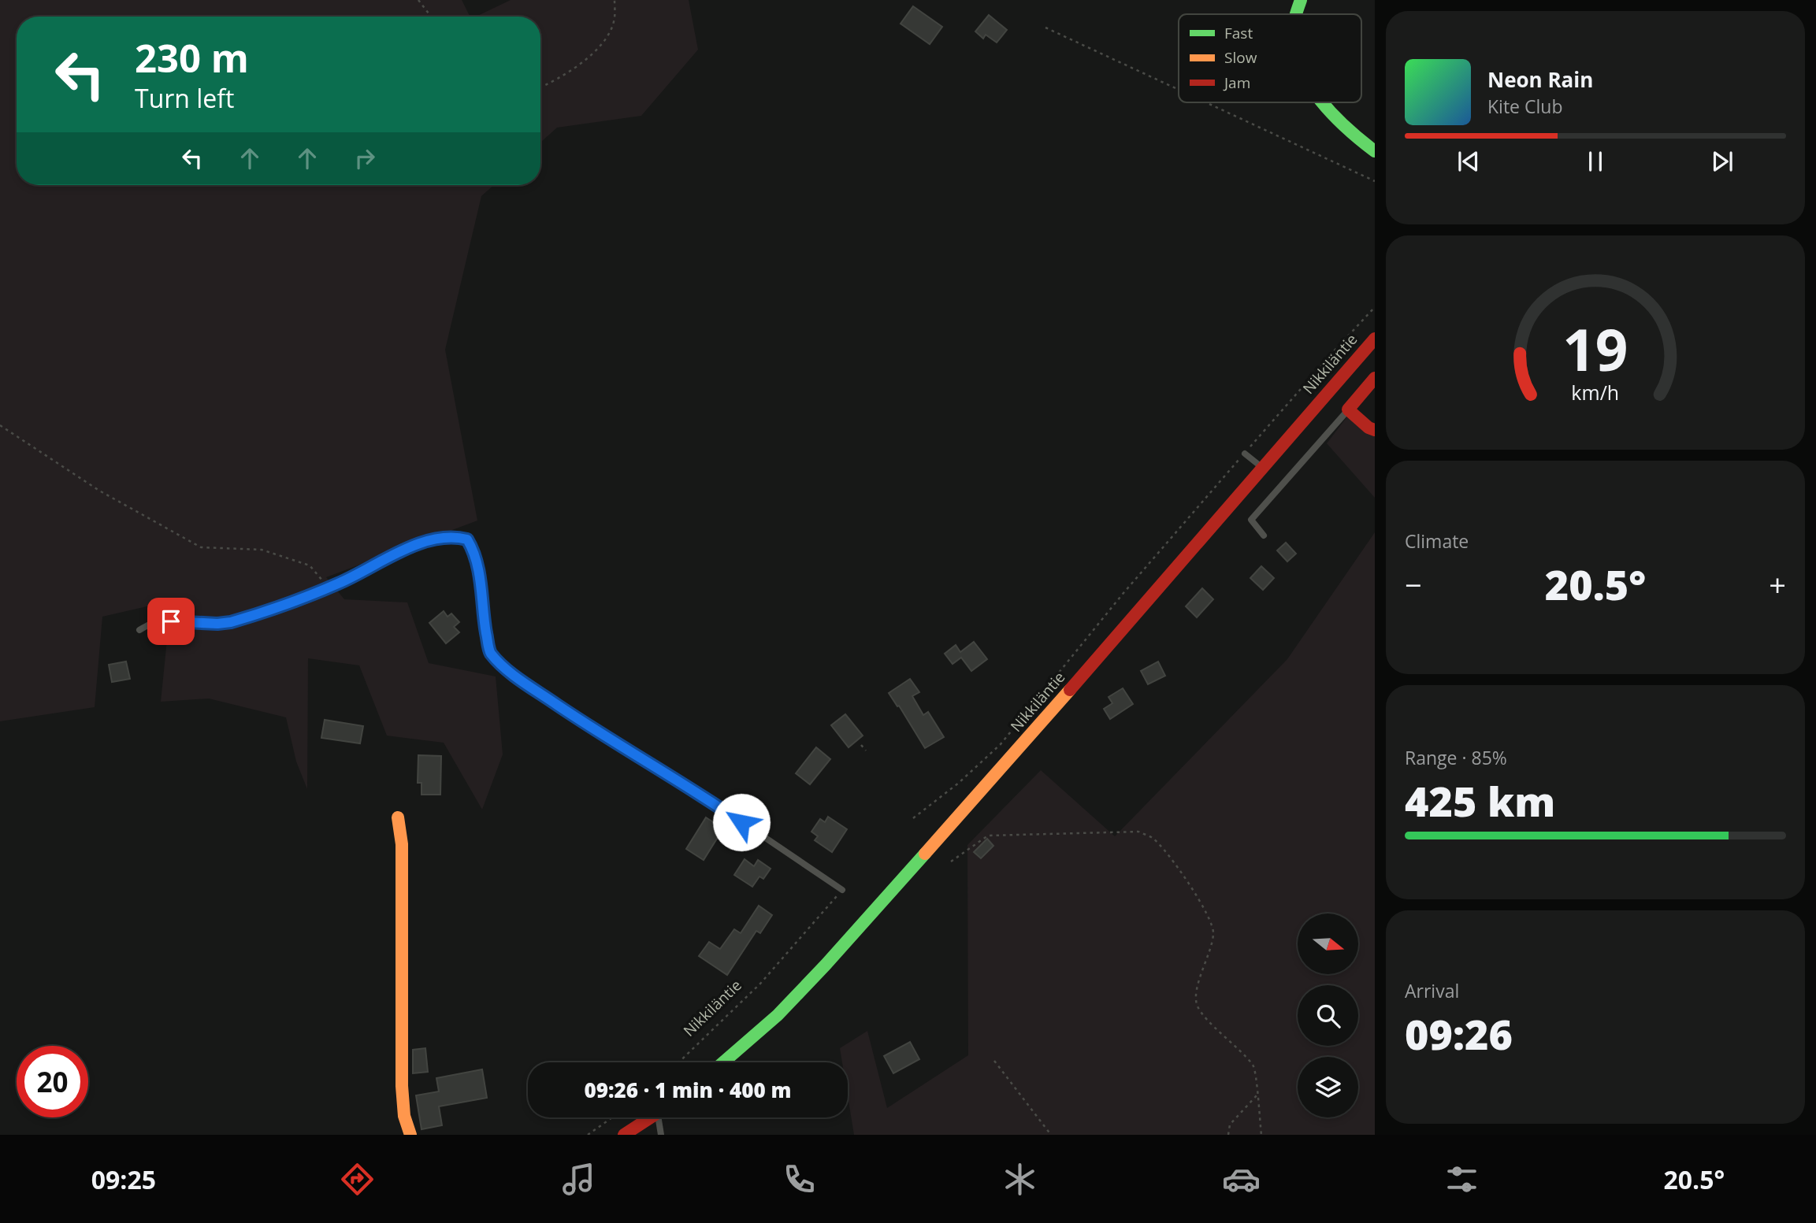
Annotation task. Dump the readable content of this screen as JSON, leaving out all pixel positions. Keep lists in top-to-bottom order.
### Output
{
  "streets": {
    "street": ["Nikkiläntie"]
  },
  "legend": ["Fast", "Slow", "Jam"],
  "north": "right",
  "page": {
    "turn": ["230 m", "Turn left"],
    "song": ["Neon Rain", "Kite Club"],
    "tile": [
      "Climate",
      ["Range · 85%", "425 km"],
      ["Arrival", "09:26"]
    ],
    "heat": ["−", "20.5°", "+"],
    "limit": "20",
    "trip": "09:26 · 1 min · 400 m",
    "tabs": ["09:25", "20.5°"],
    "gauge": ["19", "km/h"]
  }
}
